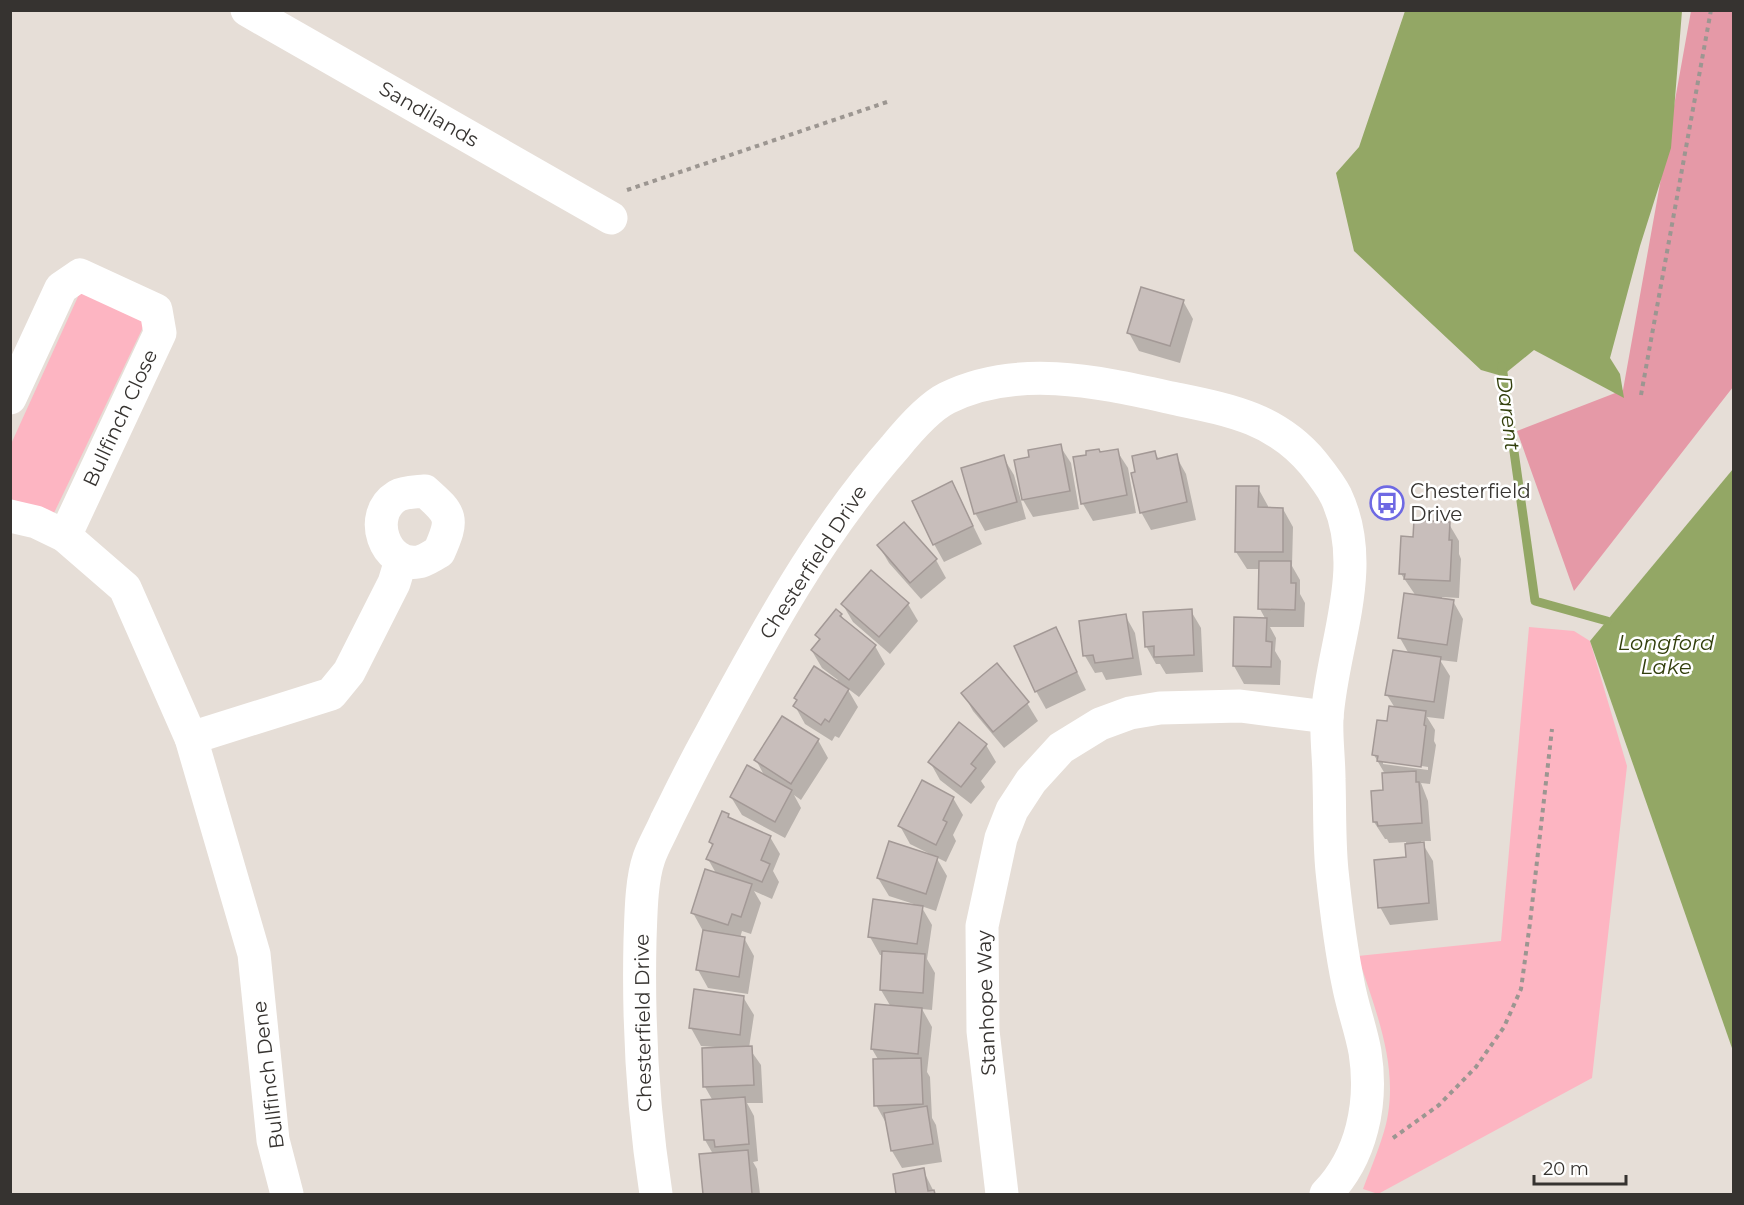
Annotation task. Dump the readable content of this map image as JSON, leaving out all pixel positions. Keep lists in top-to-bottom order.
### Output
{
  "streets": {
    "street": [
      "Sandilands",
      "Bullfinch Close",
      "Chesterfield Drive",
      "Stanhope Way",
      "Bullfinch Dene"
    ]
  },
  "crossings": [
    ["Chesterfield Drive", "Stanhope Way"]
  ],
  "water": ["Darent", "Longford Lake"],
  "places": {
    "bus stop": ["Chesterfield Drive"]
  },
  "scale_bar": "20 m"
}
